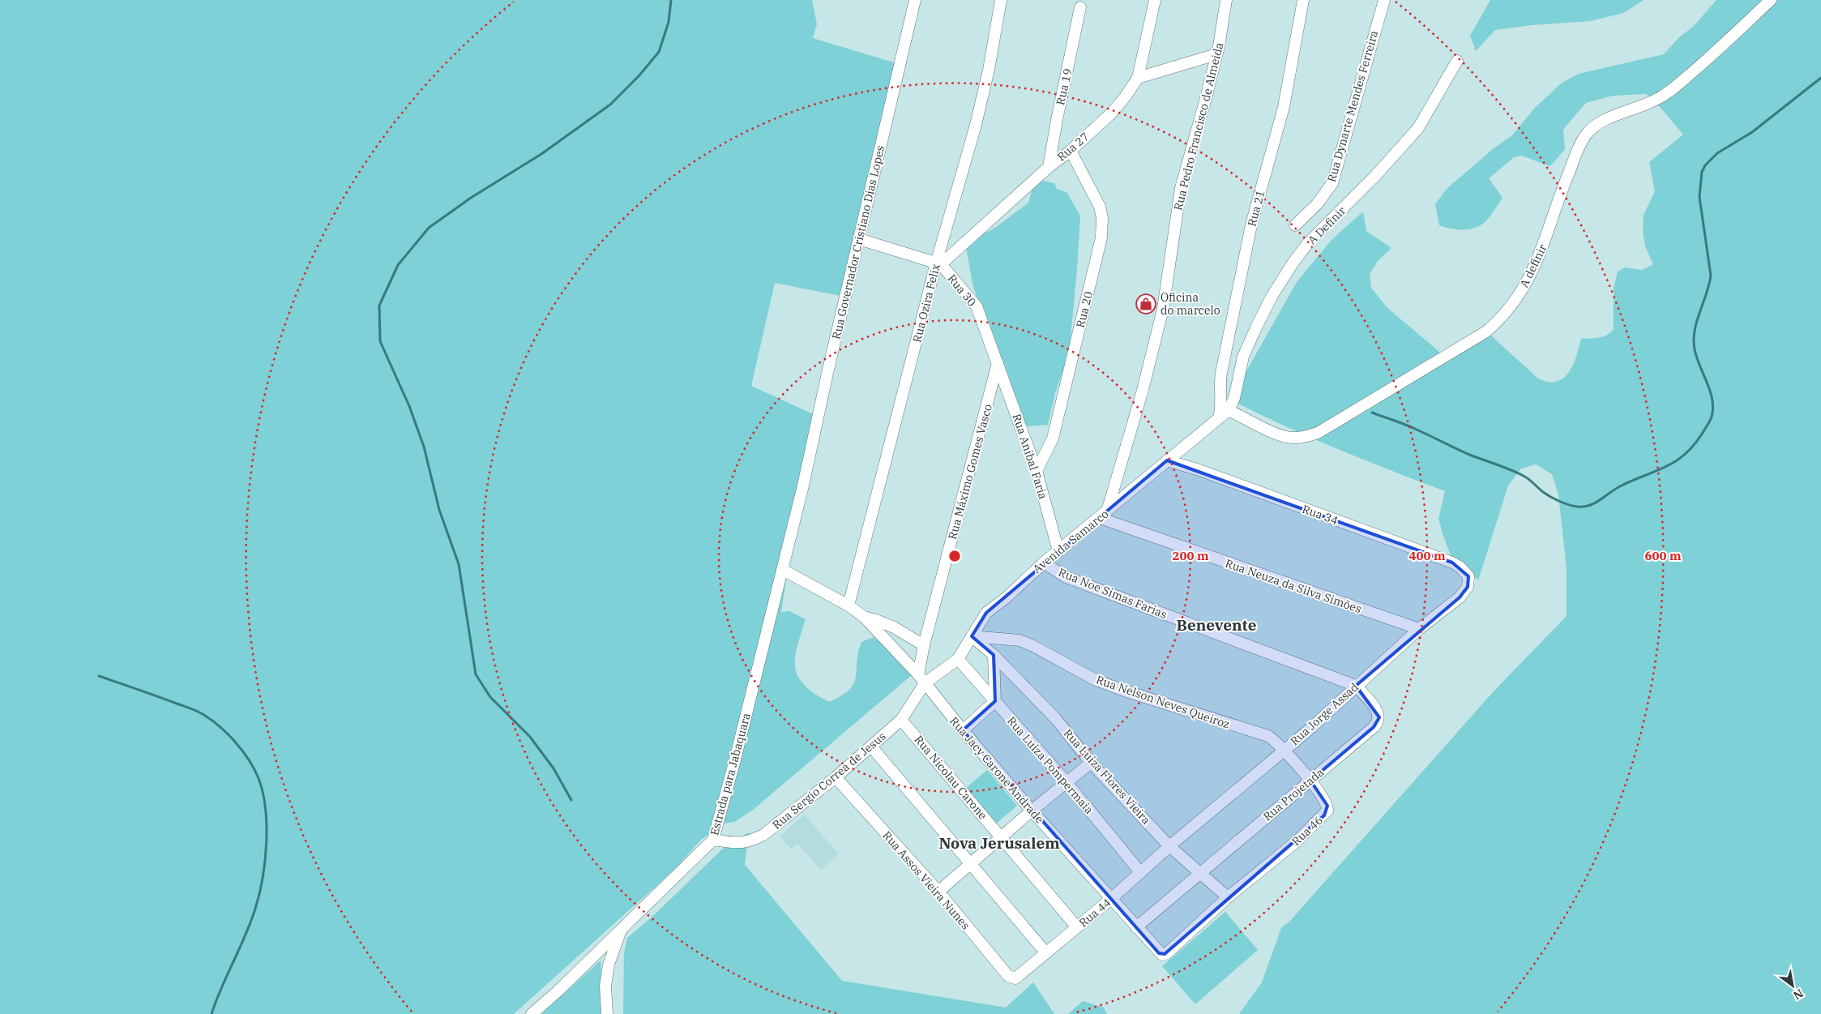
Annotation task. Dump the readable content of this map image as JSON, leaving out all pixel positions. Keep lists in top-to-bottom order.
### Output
{
  "streets": {
    "street": [
      "Rua 19",
      "Rua Dynarte Mendes Ferreira",
      "Rua Pedro Francisco de Almeida",
      "Rua 27",
      "Rua 21",
      "A Definir",
      "Rua Governador Cristiano Dias Lopes",
      "A definir",
      "Rua 30",
      "Rua Ozira Felix",
      "Rua 20",
      "Rua Anibal Faria",
      "Rua Máximo Gomes Vasco",
      "Rua 34",
      "Avenida Samarco",
      "Rua Neuza da Silva Simões",
      "Rua Noe Simas Farias",
      "Rua Nelson Neves Queiroz",
      "Rua Jorge Assad",
      "Rua Luiza Pompermaia",
      "Rua Jacy Carone Andrade",
      "Estrada para Jabaquara",
      "Rua Luiza Flores Vieira",
      "Rua Nicolau Carone",
      "Rua Sergio Correa de Jesus",
      "Rua Projetada",
      "Rua 46",
      "Rua Assos Vieira Nunes",
      "Rua 44"
    ]
  },
  "crossings": [
    ["Rua 19", "Rua 27"],
    ["Rua Pedro Francisco de Almeida", "Avenida Samarco"],
    ["Rua Pedro Francisco de Almeida", "Rua Neuza da Silva Simões"],
    ["Rua 27", "Rua 30"],
    ["Rua 27", "Rua Ozira Felix"],
    ["Rua 27", "Rua 20"],
    ["Rua 21", "Avenida Samarco"],
    ["A Definir", "A definir"],
    ["A Definir", "Avenida Samarco"],
    ["Rua Governador Cristiano Dias Lopes", "Estrada para Jabaquara"],
    ["A definir", "Avenida Samarco"],
    ["Rua 30", "Rua Ozira Felix"],
    ["Rua 30", "Rua Anibal Faria"],
    ["Rua 30", "Rua Máximo Gomes Vasco"],
    ["Rua 20", "Rua Anibal Faria"],
    ["Rua Anibal Faria", "Rua Máximo Gomes Vasco"],
    ["Rua Anibal Faria", "Avenida Samarco"],
    ["Rua Máximo Gomes Vasco", "Avenida Samarco"],
    ["Rua Máximo Gomes Vasco", "Rua Jacy Carone Andrade"],
    ["Rua Máximo Gomes Vasco", "Rua Sergio Correa de Jesus"],
    ["Rua 34", "Avenida Samarco"],
    ["Rua 34", "Rua Jorge Assad"],
    ["Avenida Samarco", "Rua Neuza da Silva Simões"],
    ["Avenida Samarco", "Rua Noe Simas Farias"],
    ["Avenida Samarco", "Rua Nelson Neves Queiroz"],
    ["Avenida Samarco", "Rua Luiza Pompermaia"],
    ["Avenida Samarco", "Rua Jacy Carone Andrade"],
    ["Avenida Samarco", "Rua Luiza Flores Vieira"],
    ["Avenida Samarco", "Rua Sergio Correa de Jesus"],
    ["Rua Neuza da Silva Simões", "Rua Jorge Assad"],
    ["Rua Noe Simas Farias", "Rua Jorge Assad"],
    ["Rua Noe Simas Farias", "Rua Projetada"],
    ["Rua Nelson Neves Queiroz", "Rua Jorge Assad"],
    ["Rua Nelson Neves Queiroz", "Rua Luiza Flores Vieira"],
    ["Rua Nelson Neves Queiroz", "Rua 46"],
    ["Rua Jorge Assad", "Rua Luiza Flores Vieira"],
    ["Rua Jorge Assad", "Rua 46"],
    ["Rua Jorge Assad", "Rua 44"],
    ["Rua Luiza Pompermaia", "Rua 44"],
    ["Rua Jacy Carone Andrade", "Rua Luiza Flores Vieira"],
    ["Rua Jacy Carone Andrade", "Rua Sergio Correa de Jesus"],
    ["Rua Jacy Carone Andrade", "Rua Projetada"],
    ["Rua Jacy Carone Andrade", "Rua 46"],
    ["Rua Jacy Carone Andrade", "Rua 44"],
    ["Estrada para Jabaquara", "Rua Sergio Correa de Jesus"],
    ["Rua Luiza Flores Vieira", "Rua Projetada"],
    ["Rua Luiza Flores Vieira", "Rua 46"],
    ["Rua Luiza Flores Vieira", "Rua 44"],
    ["Rua Nicolau Carone", "Rua Sergio Correa de Jesus"],
    ["Rua Nicolau Carone", "Rua 44"],
    ["Rua Sergio Correa de Jesus", "Rua Assos Vieira Nunes"],
    ["Rua Projetada", "Rua 46"],
    ["Rua Assos Vieira Nunes", "Rua 44"]
  ],
  "districts": ["Benevente", "Nova Jerusalem"],
  "places": {
    "shop": ["Oficina do marcelo"]
  },
  "north": "bottom right",
  "rings": ["200 m", "400 m", "600 m"]
}
